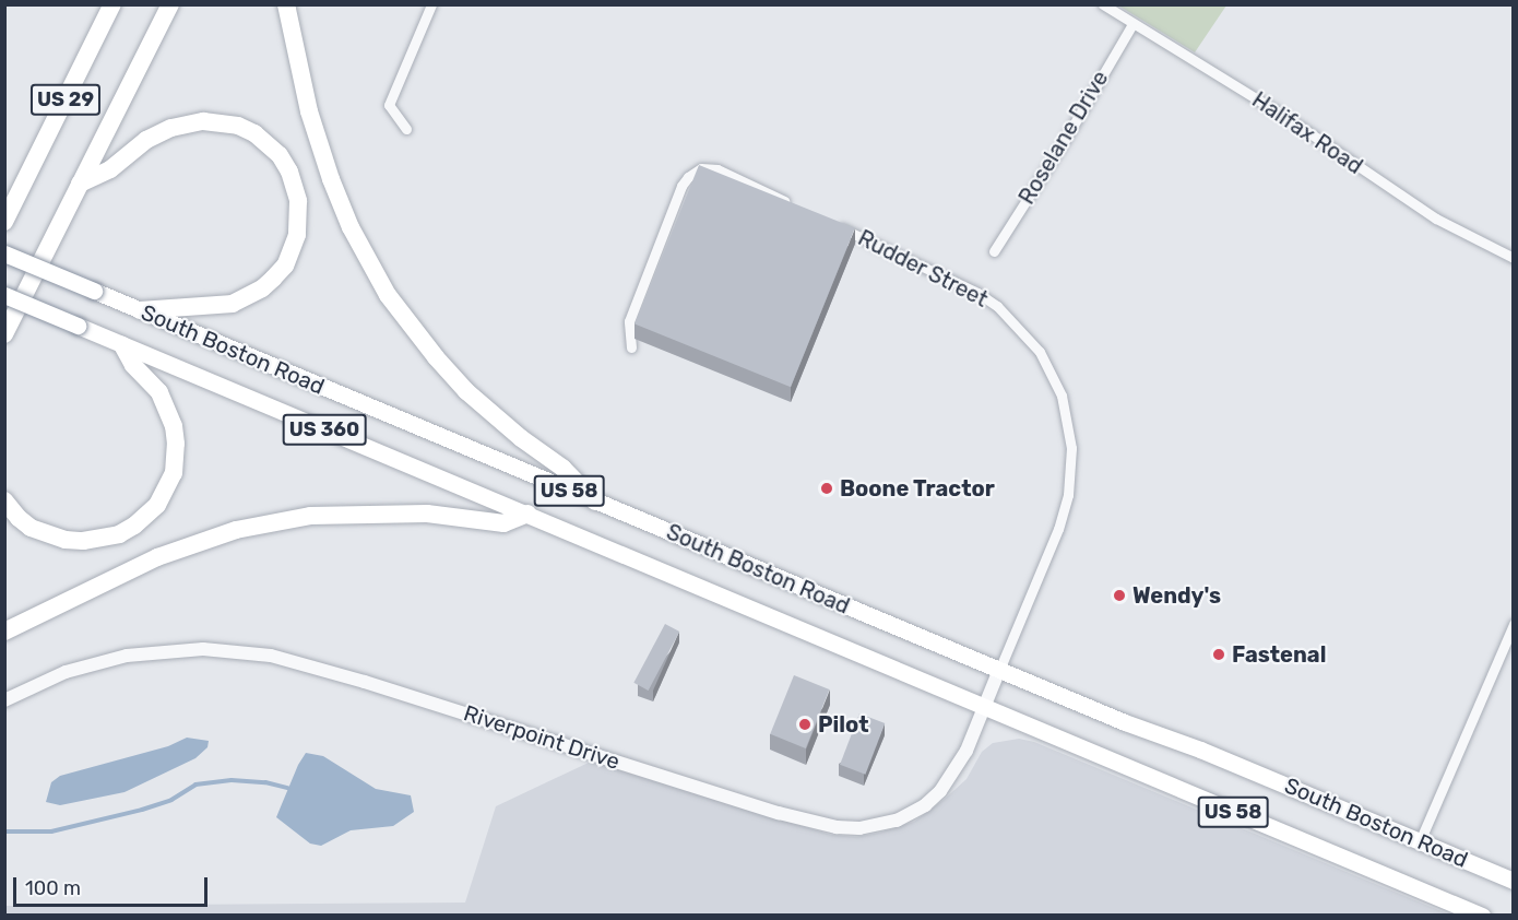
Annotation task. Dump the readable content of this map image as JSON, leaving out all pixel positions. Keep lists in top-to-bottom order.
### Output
{
  "streets": {
    "highway": [
      "US 29",
      "South Boston Road",
      "US 360",
      "US 58"
    ],
    "street": [
      "Halifax Road",
      "Roselane Drive",
      "Rudder Street",
      "Riverpoint Drive"
    ]
  },
  "crossings": [
    ["Halifax Road", "Roselane Drive"],
    ["Rudder Street", "South Boston Road"],
    ["Rudder Street", "Riverpoint Drive"],
    ["South Boston Road", "US 58"],
    ["South Boston Road", "Riverpoint Drive"]
  ],
  "places": [
    "Boone Tractor",
    "Wendy's",
    "Fastenal",
    "Pilot"
  ],
  "scale_bar": "100 m"
}
